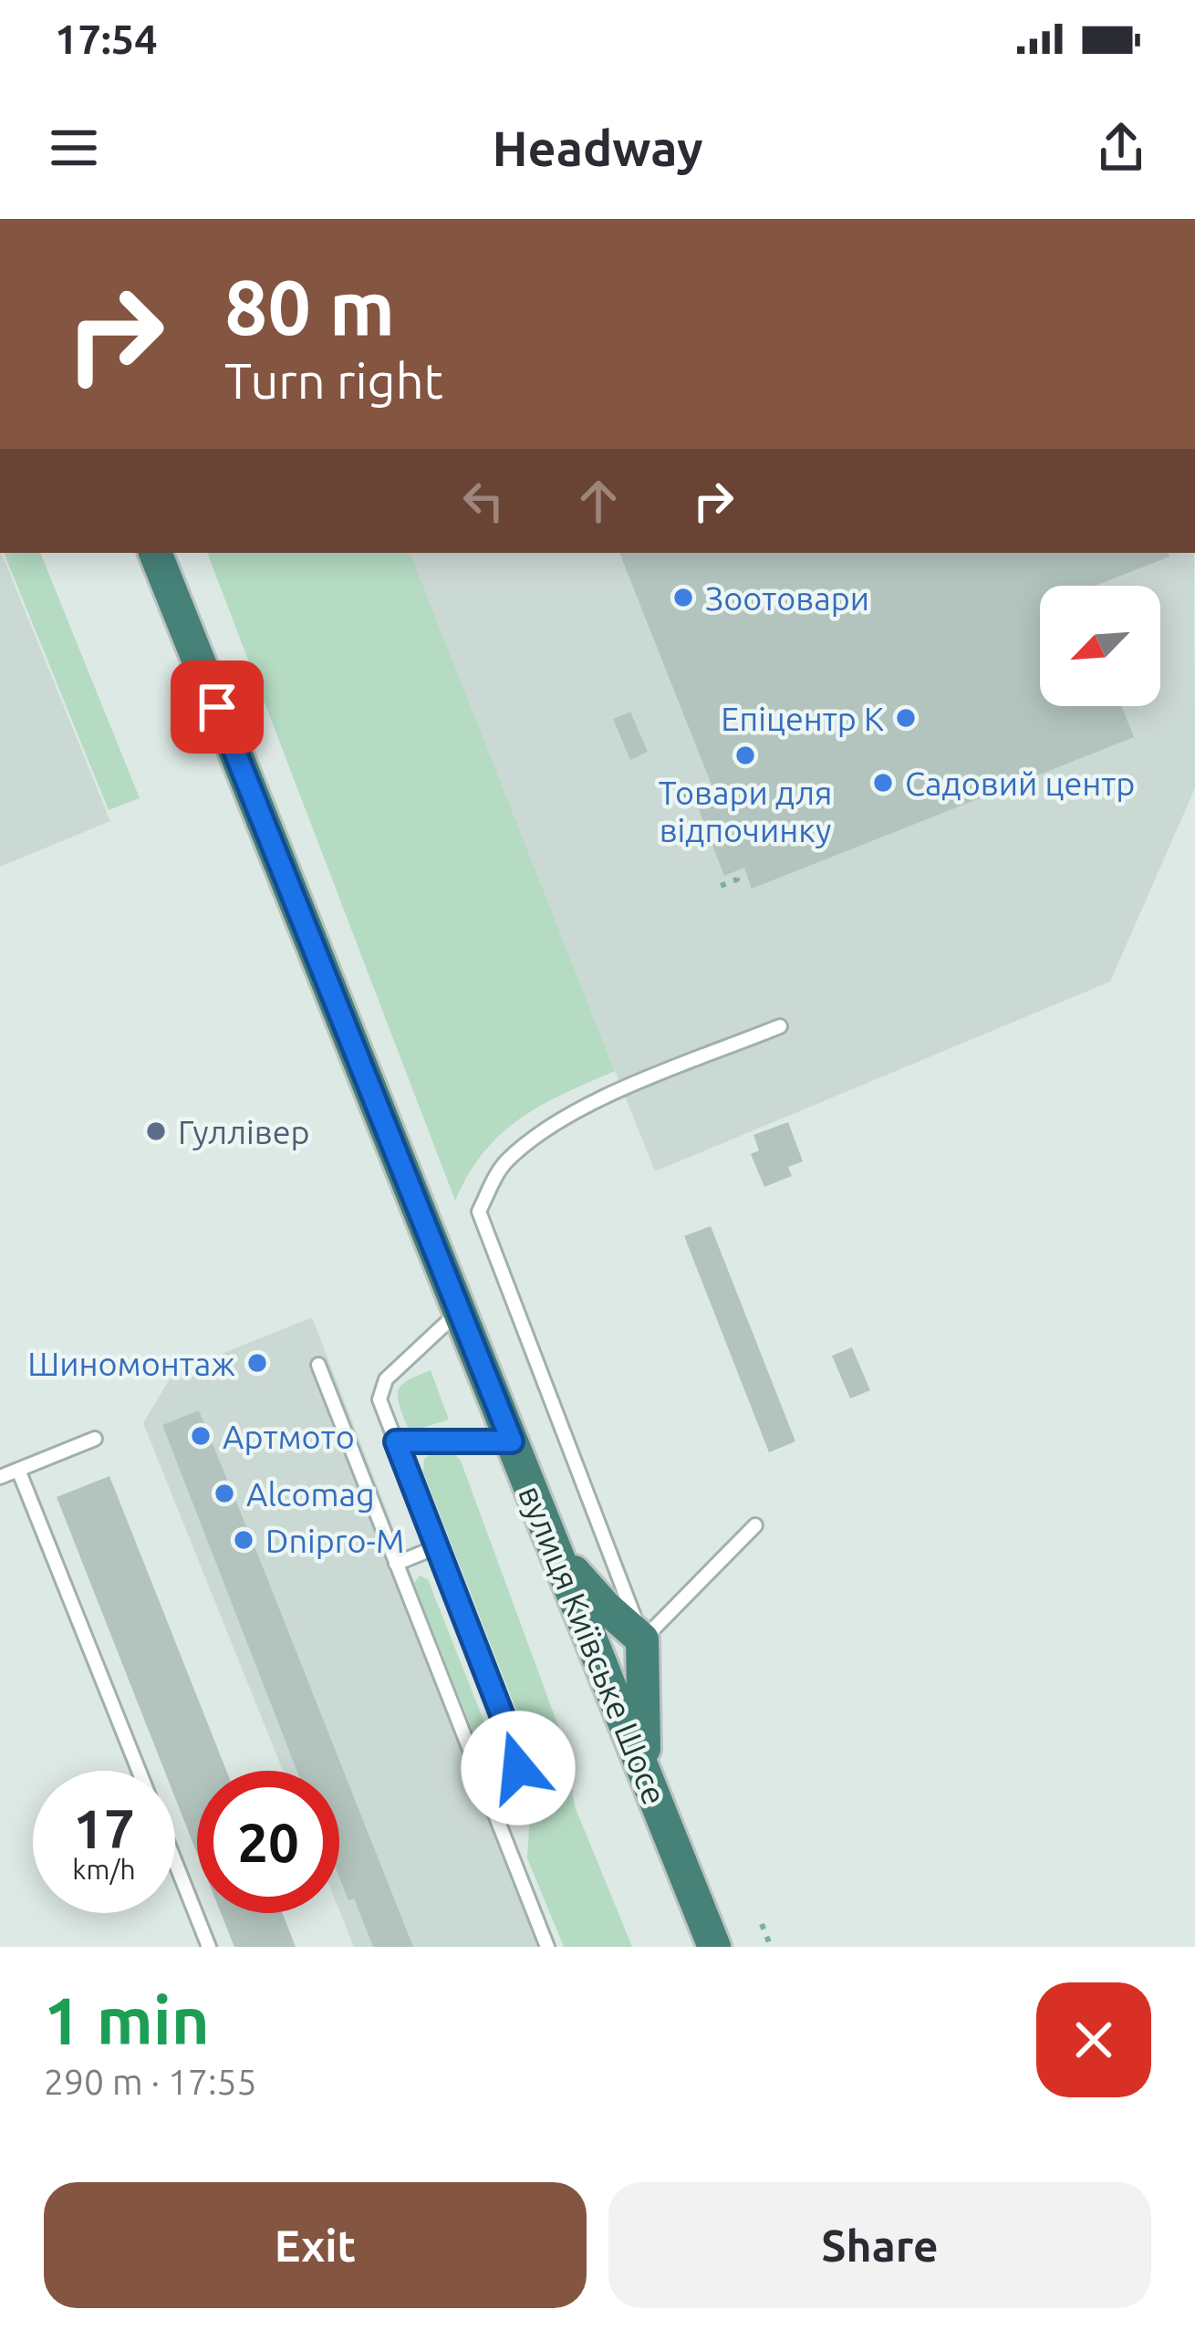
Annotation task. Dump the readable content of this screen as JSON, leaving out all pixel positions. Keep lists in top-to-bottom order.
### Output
{
  "streets": {
    "highway": ["вулиця Київське Шосе"]
  },
  "places": [
    "Зоотовари",
    "Епіцентр К",
    "Товари для відпочинку",
    "Садовий центр",
    "Гуллівер",
    "Шиномонтаж",
    "Артмото",
    "Alcomag",
    "Dnipro-M"
  ],
  "north": "bottom left",
  "page": {
    "status": "17:54",
    "header": "Headway",
    "turn": ["80 m", "Turn right"],
    "speed": "17 km/h",
    "limit": "20",
    "heading": ["1 min", "290 m · 17:55"],
    "buttons": ["Exit", "Share"]
  }
}
